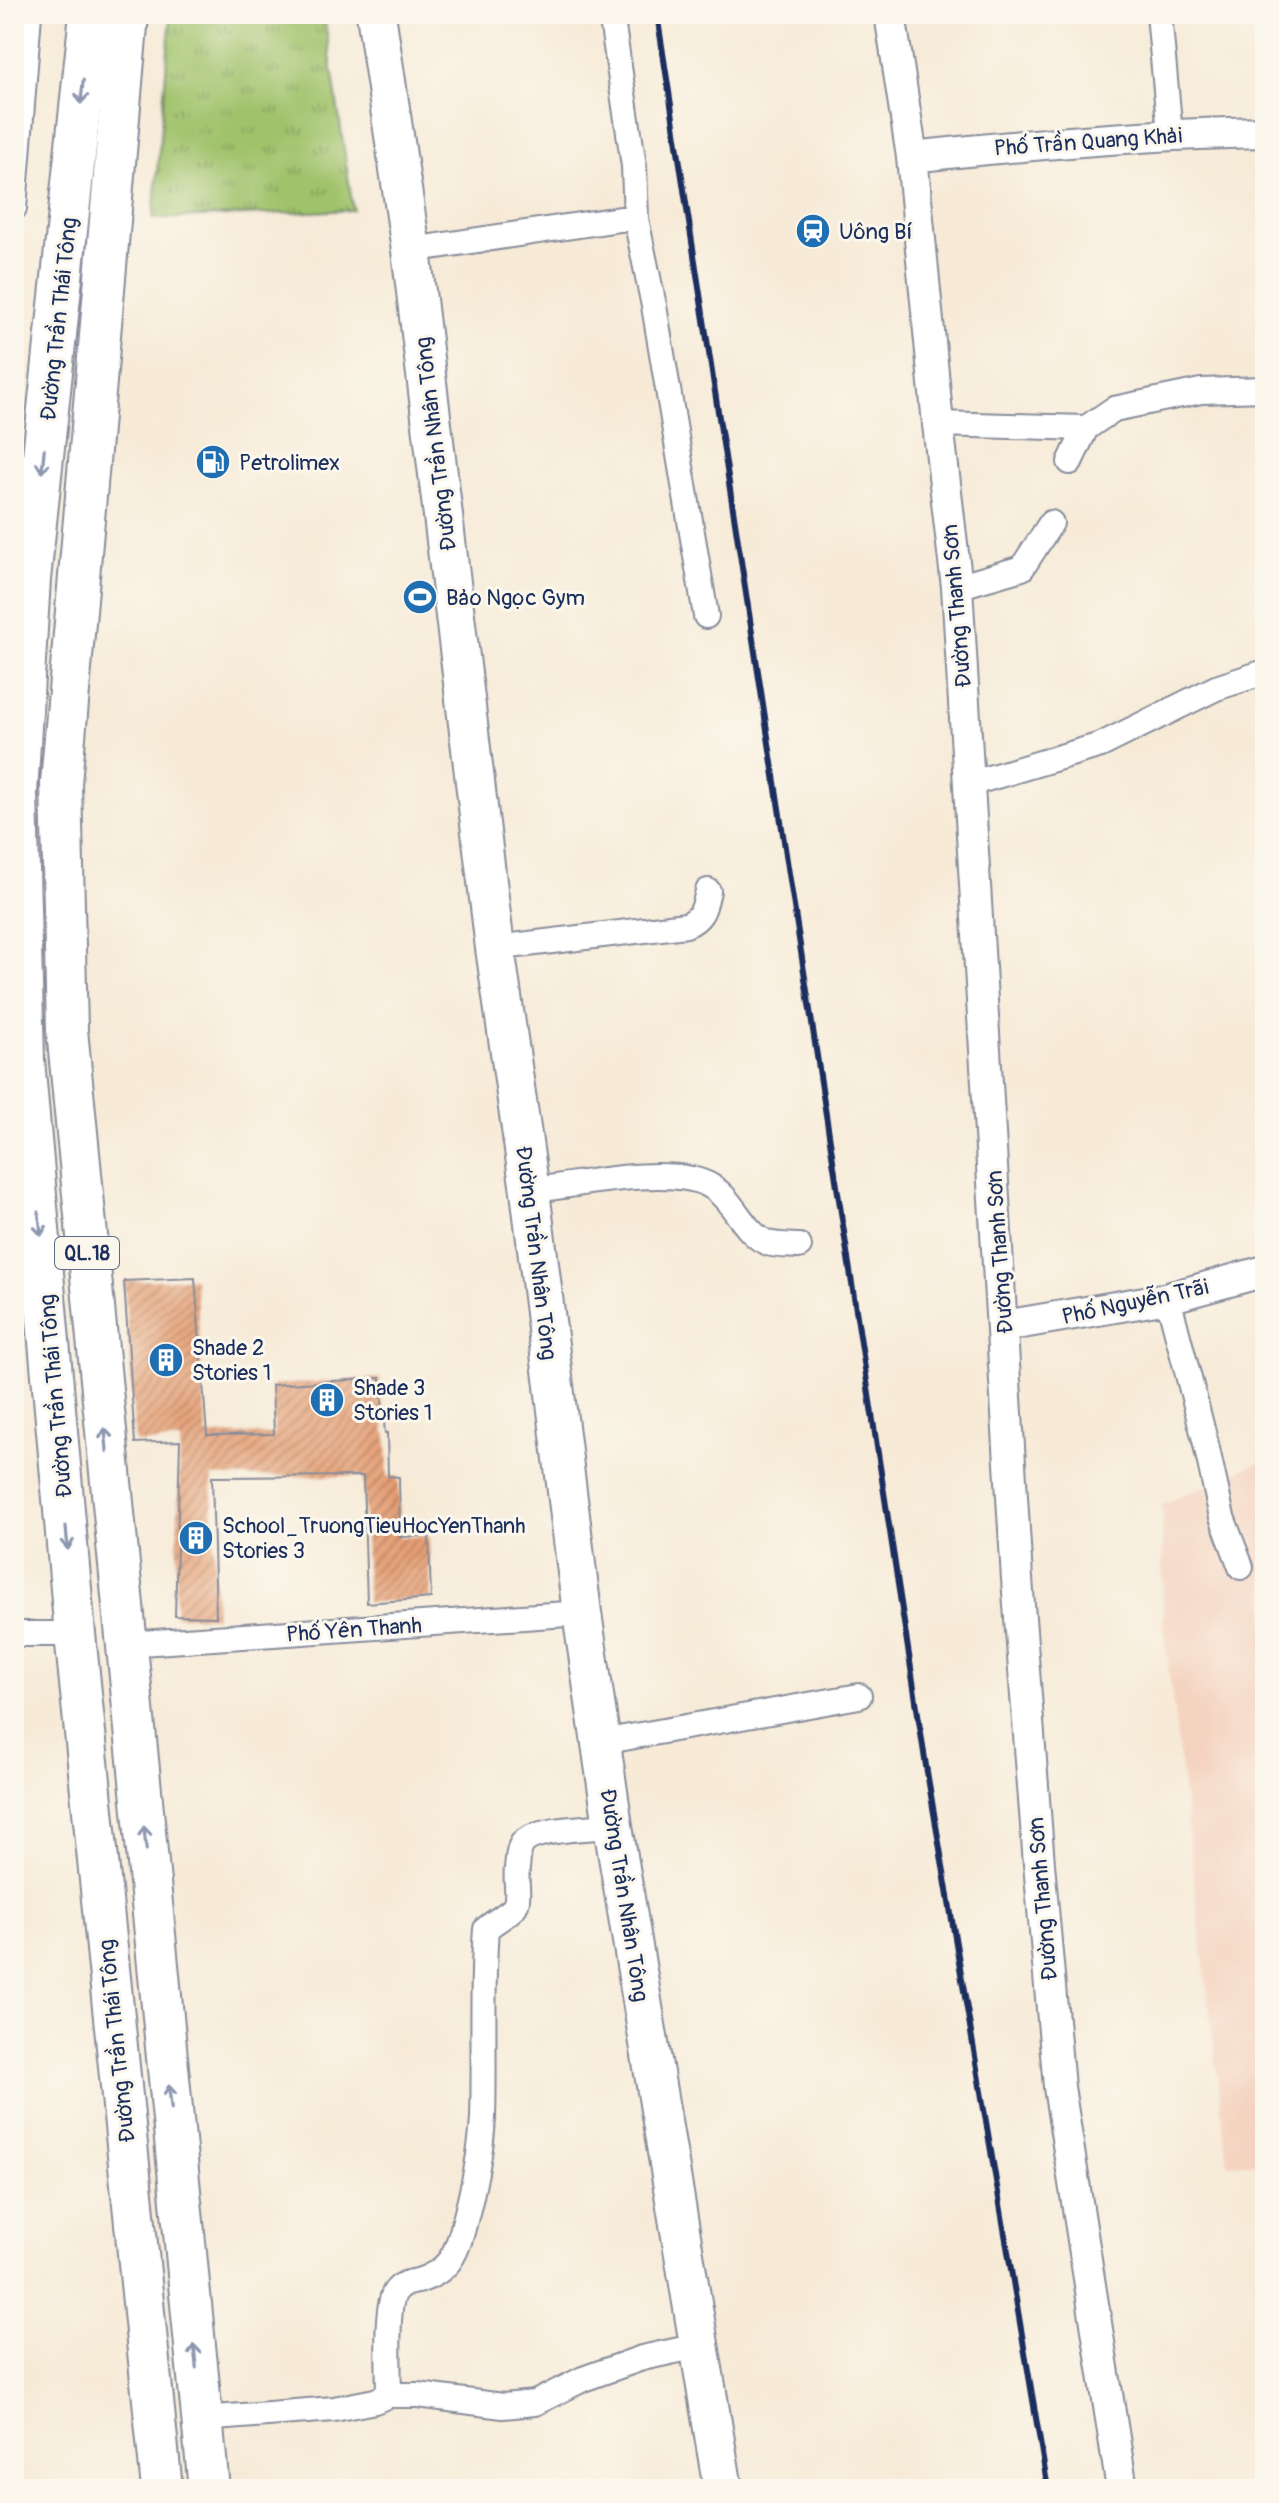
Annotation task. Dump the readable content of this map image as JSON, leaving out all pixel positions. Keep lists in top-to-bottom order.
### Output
{
  "streets": {
    "highway": ["Đường Trần Thái Tông", "QL.18"],
    "main road": ["Đường Trần Nhân Tông"],
    "street": [
      "Phố Trần Quang Khải",
      "Đường Thanh Sơn",
      "Phố Nguyễn Trãi",
      "Phố Yên Thanh"
    ]
  },
  "crossings": [
    ["Phố Trần Quang Khải", "Đường Thanh Sơn"],
    ["Đường Trần Thái Tông", "Phố Yên Thanh"],
    ["Đường Trần Nhân Tông", "Phố Yên Thanh"],
    ["Đường Thanh Sơn", "Phố Nguyễn Trãi"]
  ],
  "places": {
    "station": ["Uông Bí"],
    "fuel station": ["Petrolimex"],
    "sports": ["Bảo Ngọc Gym"],
    "building": ["Shade 2 Stories 1", "Shade 3 Stories 1", "School_TruongTieuHocYenThanh Stories 3"]
  }
}
